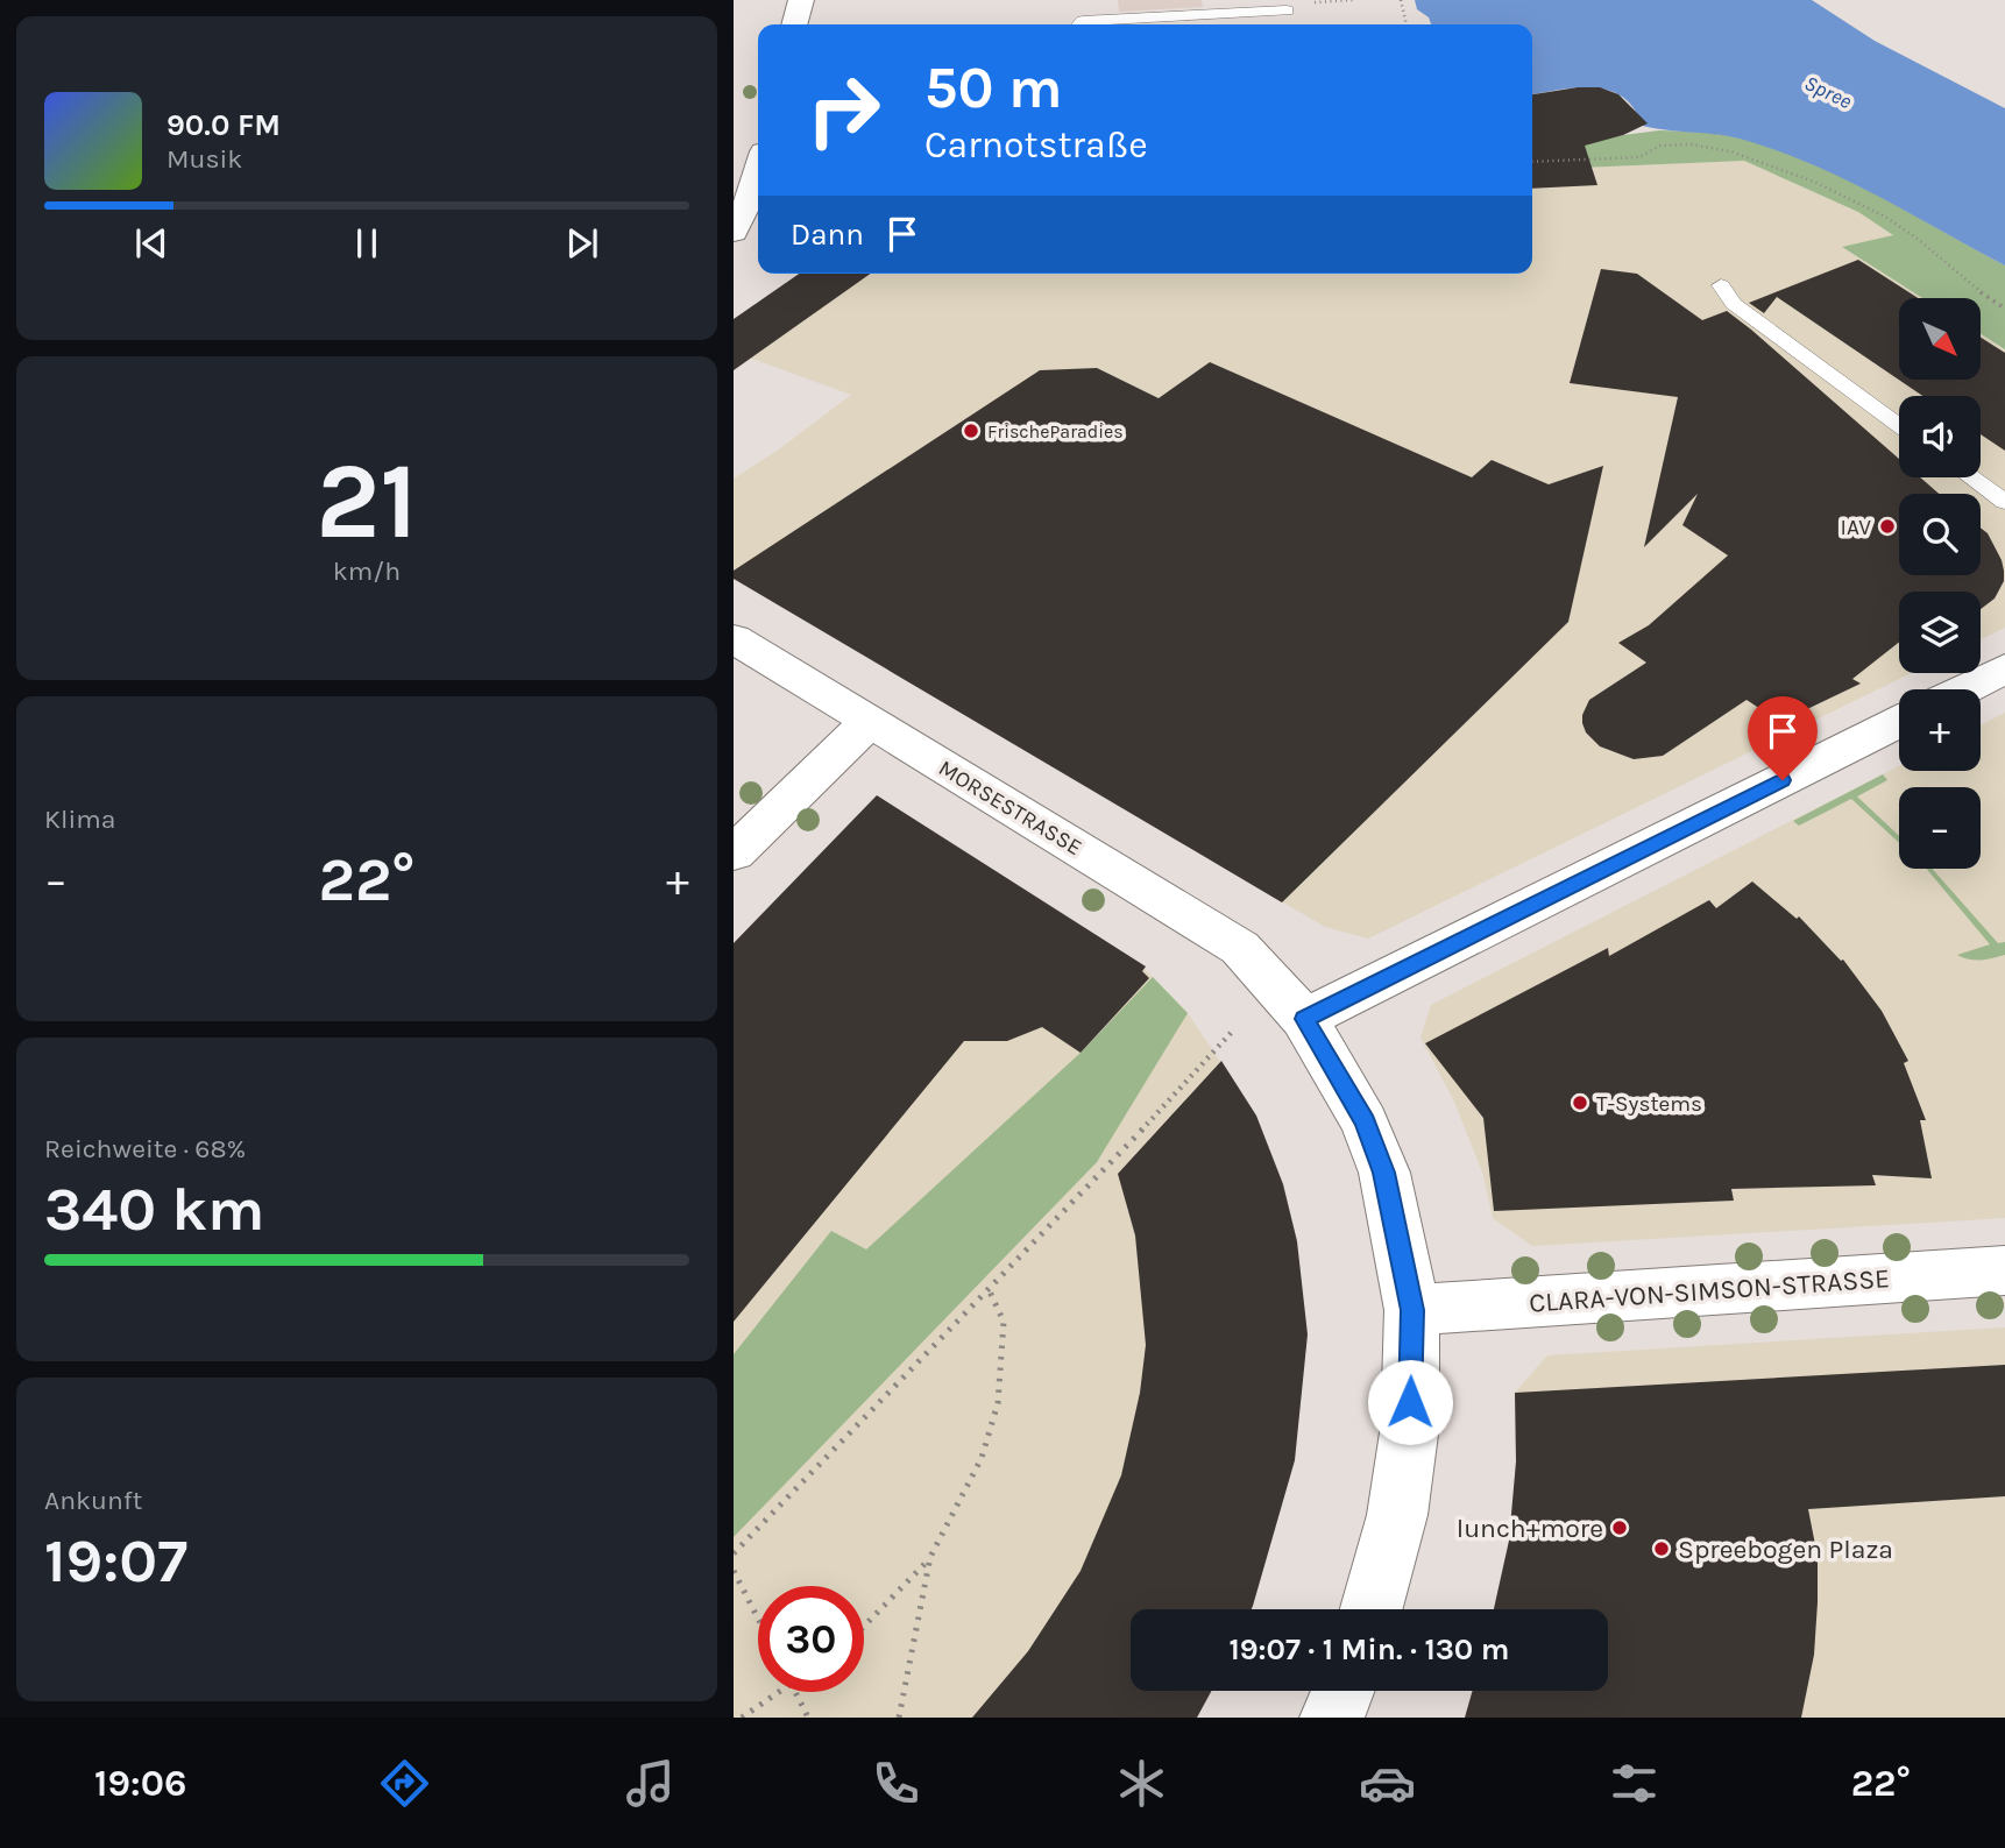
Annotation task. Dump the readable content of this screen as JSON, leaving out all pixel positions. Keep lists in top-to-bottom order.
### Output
{
  "streets": {
    "street": ["MORSESTRASSE", "CLARA-VON-SIMSON-STRASSE"]
  },
  "crossings": [
    ["MORSESTRASSE", "CLARA-VON-SIMSON-STRASSE"]
  ],
  "water": ["Spree"],
  "places": [
    "FrischeParadies",
    "IAV",
    "T-Systems",
    "lunch+more",
    "Spreebogen Plaza"
  ],
  "north": "bottom right",
  "page": {
    "turn": ["50 m", "Carnotstraße"],
    "song": ["90.0 FM", "Musik"],
    "then": "Dann",
    "map_buttons": ["+", "−"],
    "tile": [
      ["21", "km/h"],
      "Klima",
      ["Reichweite · 68%", "340 km"],
      ["Ankunft", "19:07"]
    ],
    "heat": ["−", "22°", "+"],
    "limit": "30",
    "trip": "19:07 · 1 Min. · 130 m",
    "tabs": ["19:06", "22°"]
  }
}
